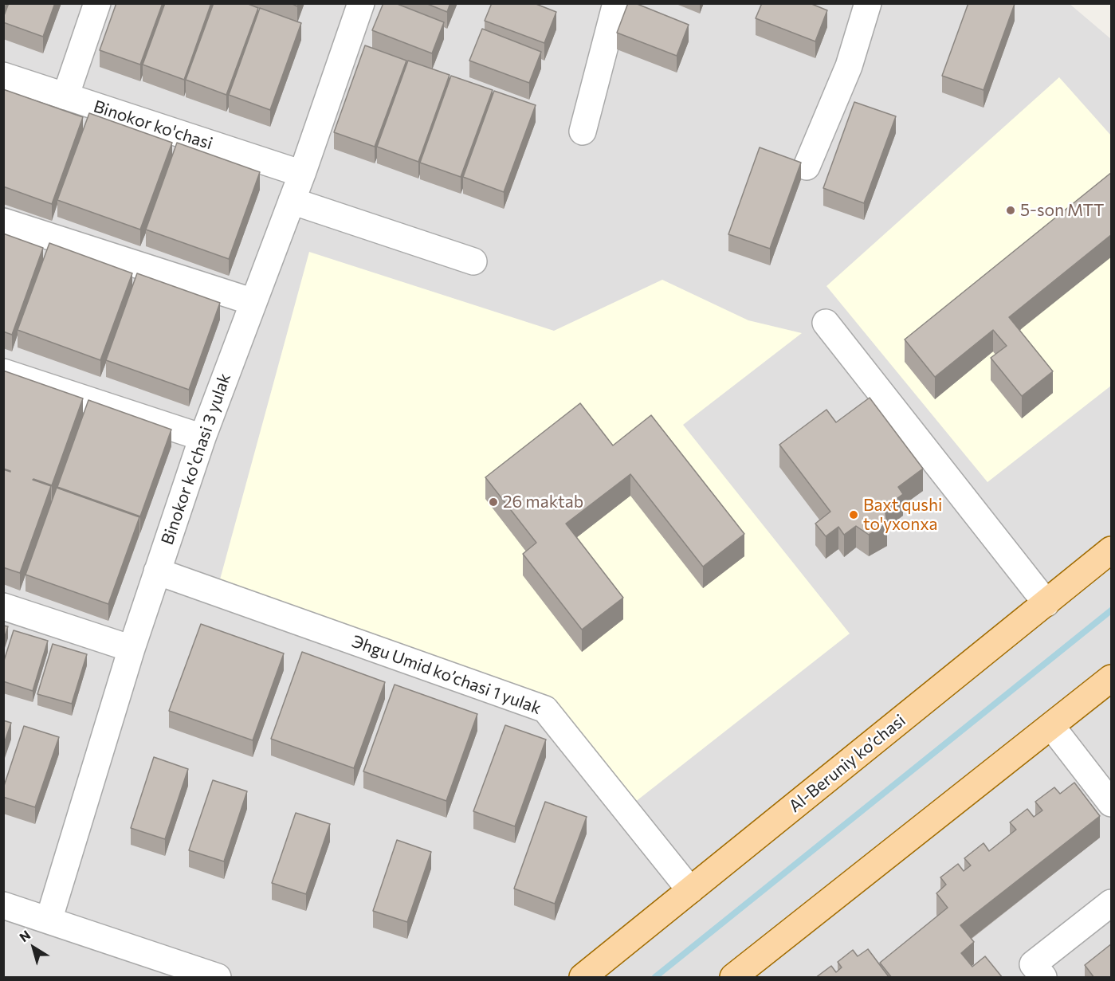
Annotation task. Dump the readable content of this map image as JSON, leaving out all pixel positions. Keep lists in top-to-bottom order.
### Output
{
  "streets": {
    "main road": ["Al-Beruniy ko’chasi"],
    "street": ["Binokor ko'chasi", "Binokor ko'chasi 3 yulak", "Эhgu Umid ko’chasi 1 yulak"]
  },
  "crossings": [
    ["Binokor ko'chasi", "Binokor ko'chasi 3 yulak"],
    ["Binokor ko'chasi 3 yulak", "Эhgu Umid ko’chasi 1 yulak"],
    ["Эhgu Umid ko’chasi 1 yulak", "Al-Beruniy ko’chasi"]
  ],
  "places": ["5-son MTT", "26 maktab", "Baxt qushi to'yxonxa"],
  "north": "top left"
}
